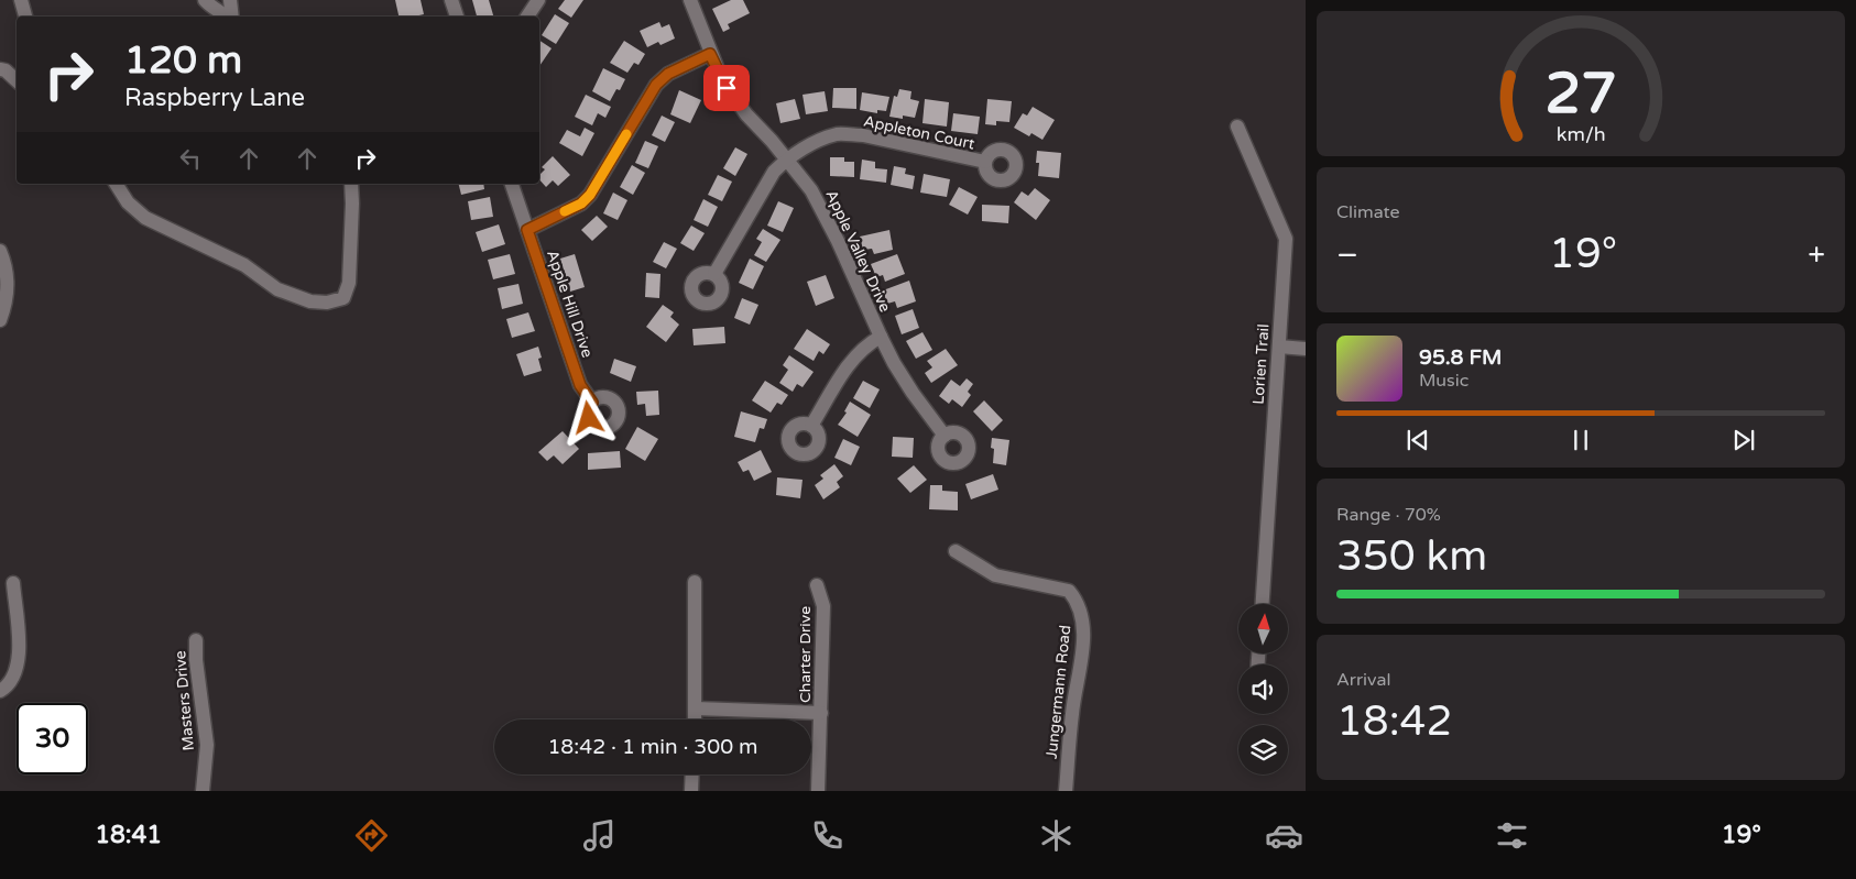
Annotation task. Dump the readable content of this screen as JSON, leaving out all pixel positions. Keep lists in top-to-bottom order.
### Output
{
  "streets": {
    "street": [
      "Appleton Court",
      "Apple Valley Drive",
      "Apple Hill Drive",
      "Lorien Trail",
      "Charter Drive",
      "Jungermann Road",
      "Masters Drive"
    ]
  },
  "crossings": [
    ["Appleton Court", "Apple Valley Drive"]
  ],
  "north": "top",
  "page": {
    "turn": ["120 m", "Raspberry Lane"],
    "tile": [
      "Climate",
      ["Range · 70%", "350 km"],
      ["Arrival", "18:42"]
    ],
    "heat": ["−", "19°", "+"],
    "song": ["95.8 FM", "Music"],
    "limit": "30",
    "trip": "18:42 · 1 min · 300 m",
    "tabs": ["18:41", "19°"],
    "gauge": ["27", "km/h"]
  }
}
